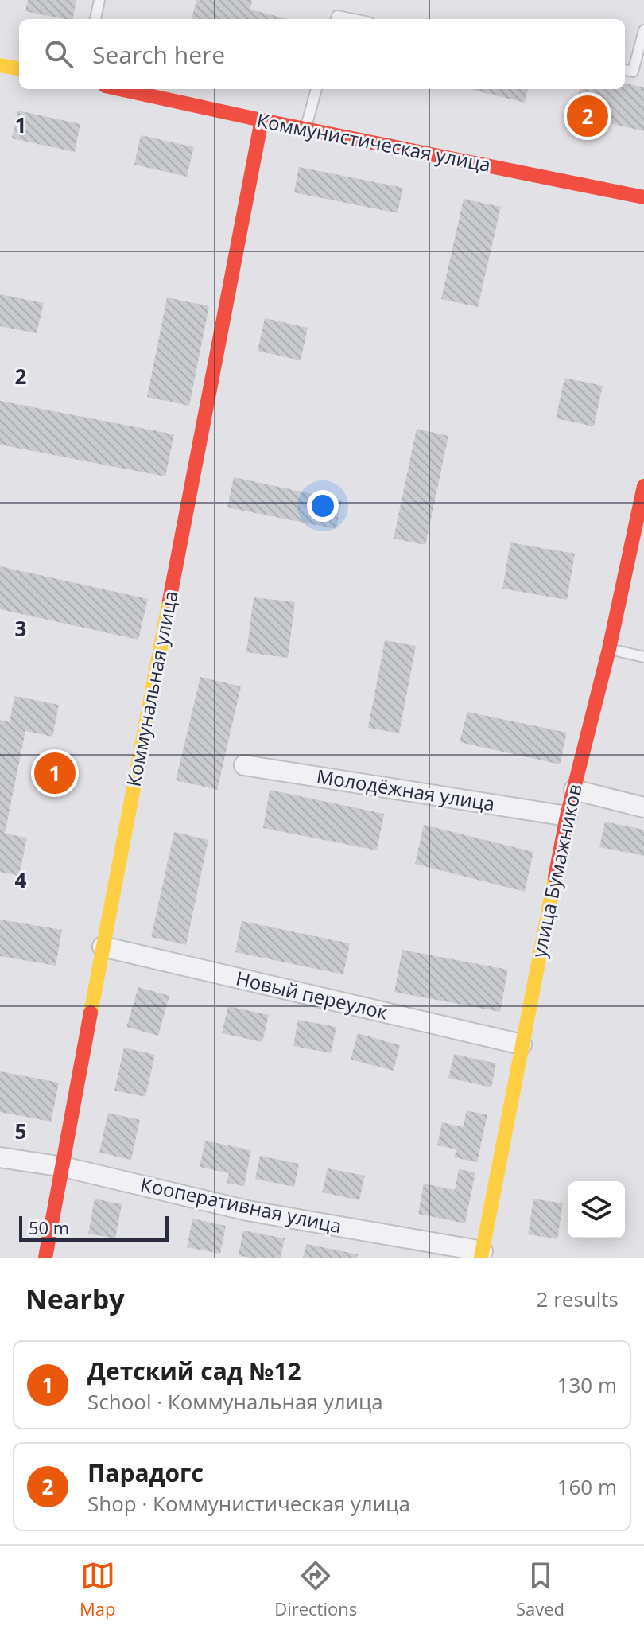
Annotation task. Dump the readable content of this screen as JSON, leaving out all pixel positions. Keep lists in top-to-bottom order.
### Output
{
  "streets": {
    "street": [
      "Коммунистическая улица",
      "Коммунальная улица",
      "Молодёжная улица",
      "улица Бумажников",
      "Новый переулок",
      "Кооперативная улица"
    ]
  },
  "crossings": [
    ["Коммунистическая улица", "Коммунальная улица"],
    ["Коммунальная улица", "Новый переулок"],
    ["Коммунальная улица", "Кооперативная улица"],
    ["Молодёжная улица", "улица Бумажников"],
    ["улица Бумажников", "Новый переулок"],
    ["улица Бумажников", "Кооперативная улица"]
  ],
  "scale_bar": "50 m",
  "page": {
    "search": "Search here",
    "pins": ["2", "1"],
    "scale": "50 m",
    "heading": ["Nearby", "2 results"],
    "list": [
      {
        "mark": "1",
        "name": "Детский сад №12",
        "note": "School · Коммунальная улица",
        "value": "130 m"
      },
      {
        "mark": "2",
        "name": "Парадогс",
        "note": "Shop · Коммунистическая улица",
        "value": "160 m"
      }
    ],
    "nav": ["Map", "Directions", "Saved"]
  },
  "grid": {
    "rows": [
      "1",
      "2",
      "3",
      "4",
      "5"
    ]
  }
}
